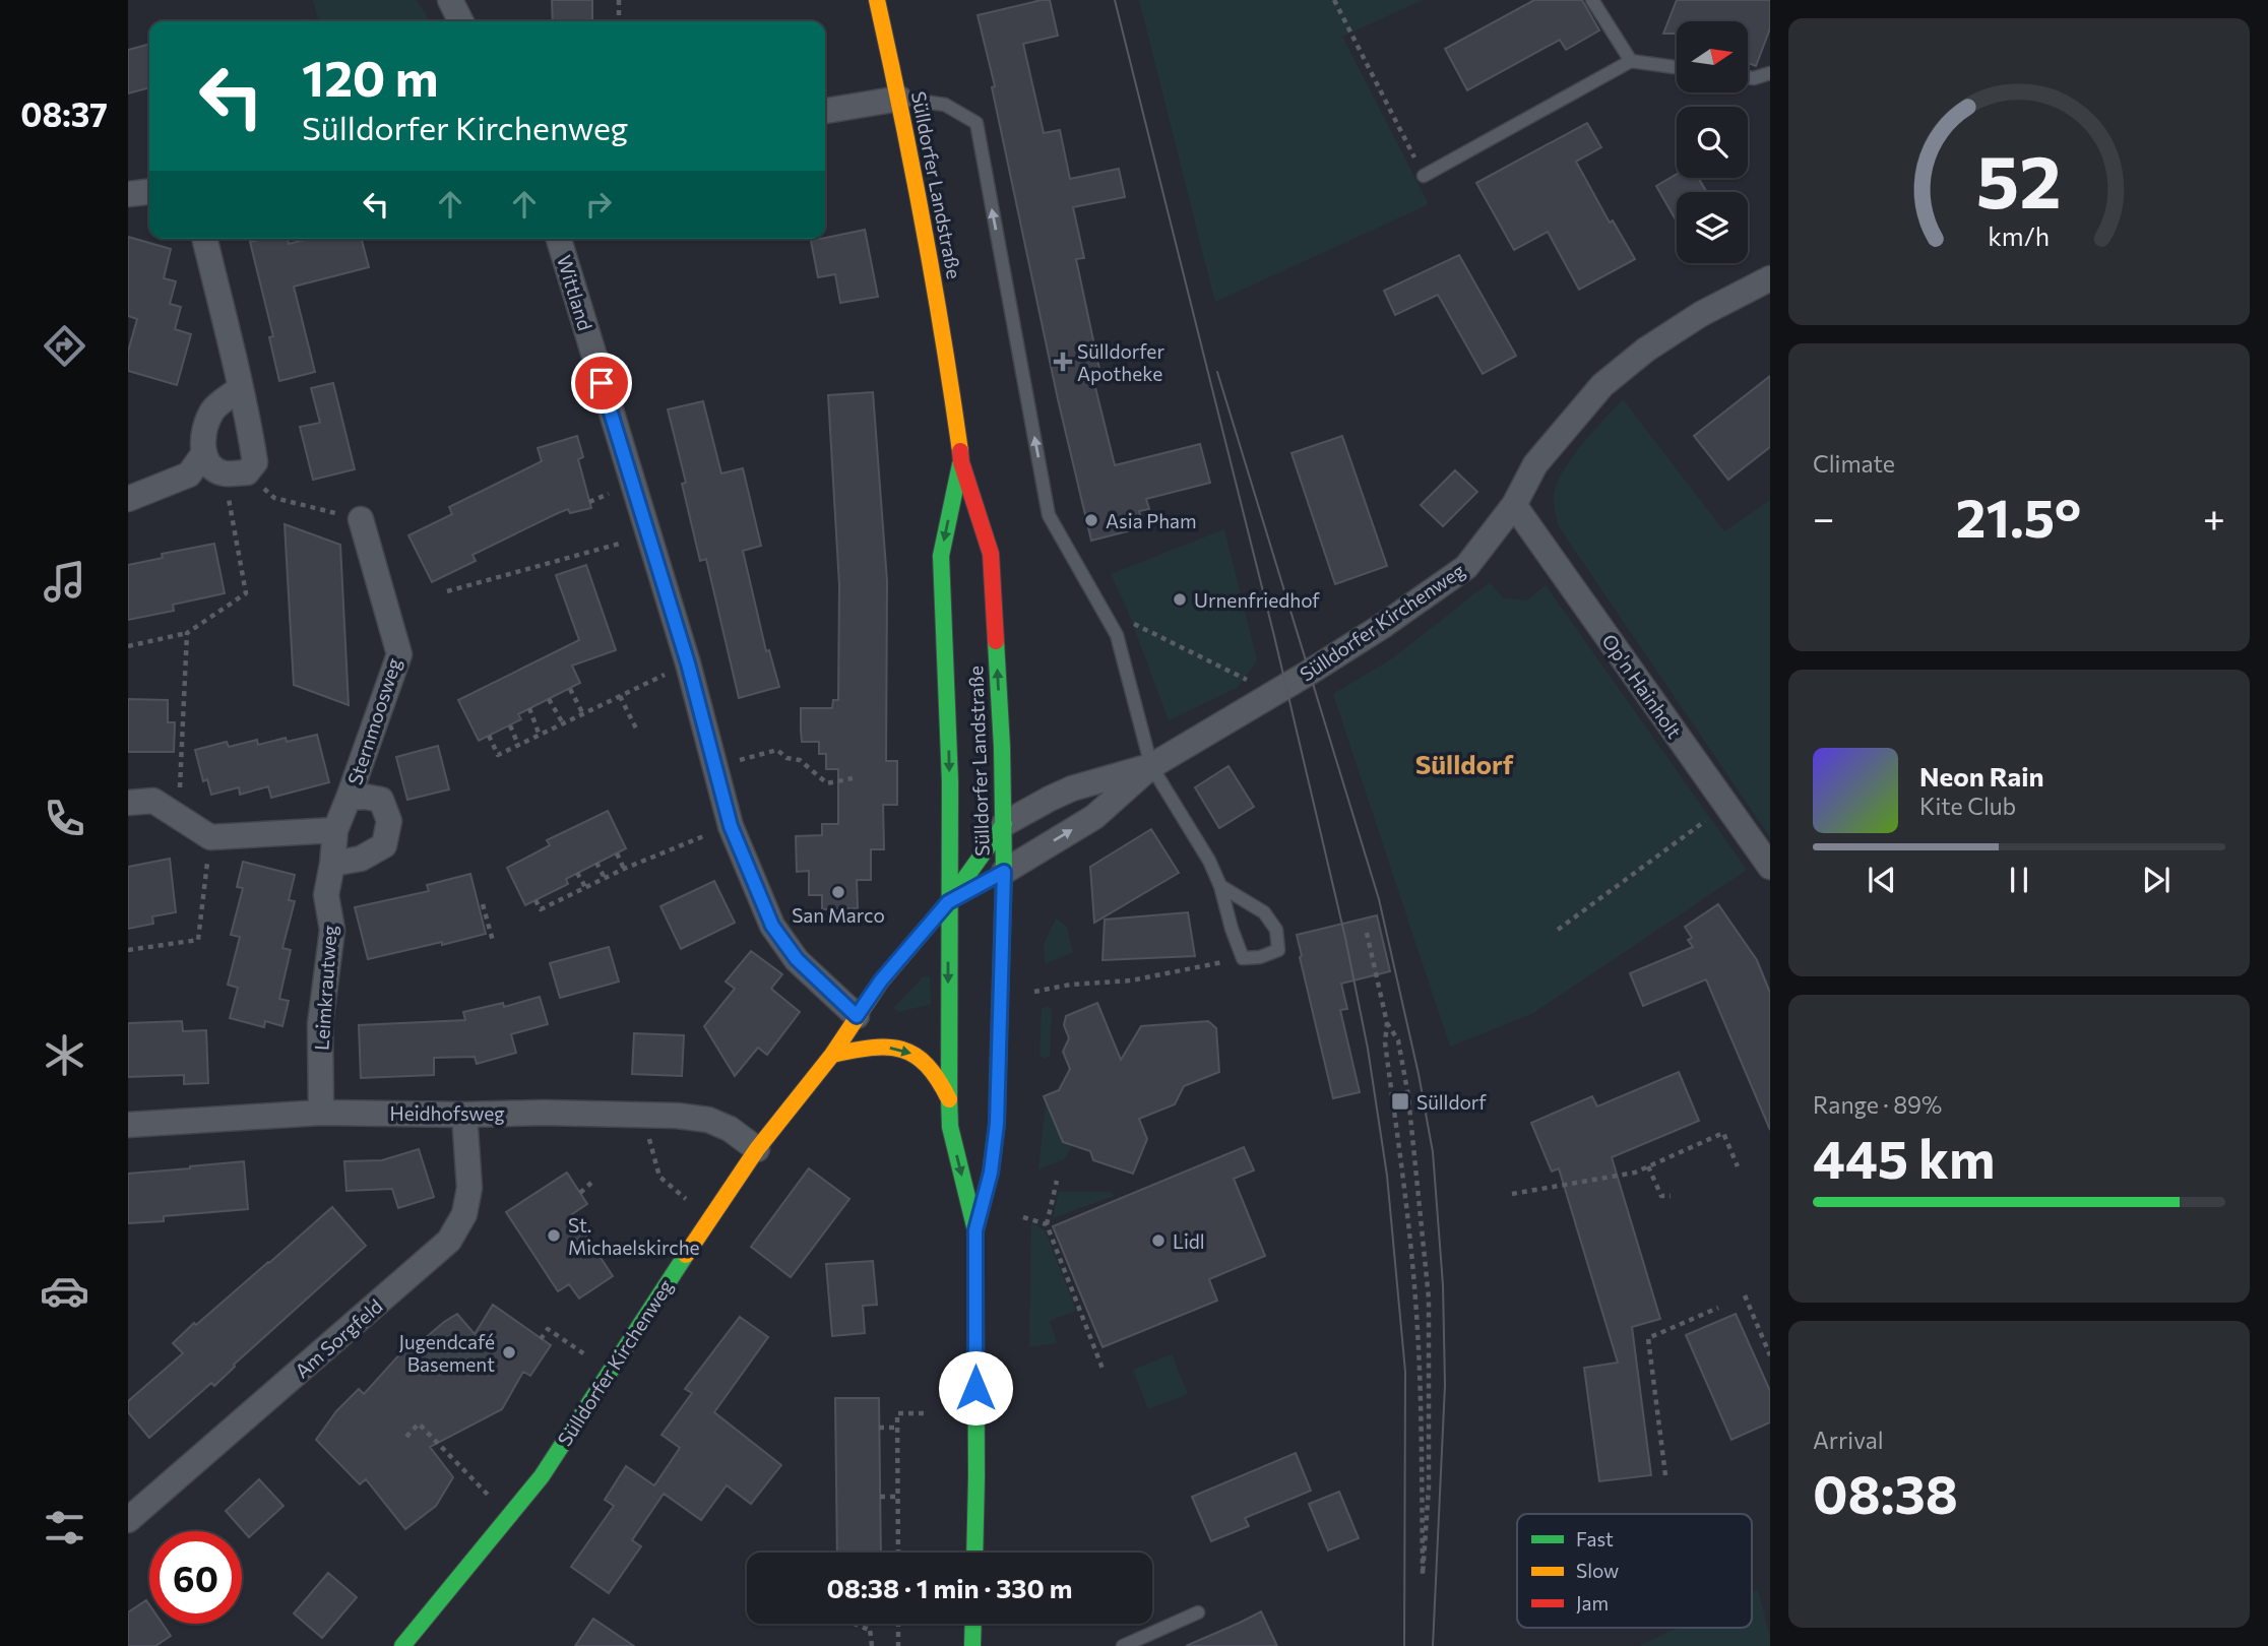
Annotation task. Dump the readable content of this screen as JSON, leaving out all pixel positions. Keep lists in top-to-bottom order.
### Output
{
  "streets": {
    "main road": ["Sülldorfer Landstraße", "Sülldorfer Kirchenweg"],
    "street": [
      "Wittland",
      "Op'n Hainholt",
      "Sternmoosweg",
      "Leimkrautweg",
      "Heidhofsweg",
      "Am Sorgfeld"
    ]
  },
  "crossings": [
    ["Sülldorfer Landstraße", "Sülldorfer Kirchenweg"],
    ["Wittland", "Sülldorfer Kirchenweg"],
    ["Sülldorfer Kirchenweg", "Op'n Hainholt"],
    ["Sülldorfer Kirchenweg", "Heidhofsweg"],
    ["Sternmoosweg", "Leimkrautweg"],
    ["Leimkrautweg", "Heidhofsweg"],
    ["Heidhofsweg", "Am Sorgfeld"]
  ],
  "districts": ["Sülldorf"],
  "places": {
    "health": ["Sülldorfer Apotheke"],
    "other": [
      "Asia Pham",
      "Urnenfriedhof",
      "San Marco",
      "St. Michaelskirche",
      "Lidl",
      "Jugendcafé Basement"
    ],
    "transit": ["Sülldorf"]
  },
  "legend": ["Fast", "Slow", "Jam"],
  "north": "right",
  "page": {
    "tabs": "08:37",
    "turn": ["120 m", "Sülldorfer Kirchenweg"],
    "tile": [
      "Climate",
      ["Range · 89%", "445 km"],
      ["Arrival", "08:38"]
    ],
    "heat": ["−", "21.5°", "+"],
    "song": ["Neon Rain", "Kite Club"],
    "limit": "60",
    "trip": "08:38 · 1 min · 330 m",
    "gauge": ["52", "km/h"]
  }
}
